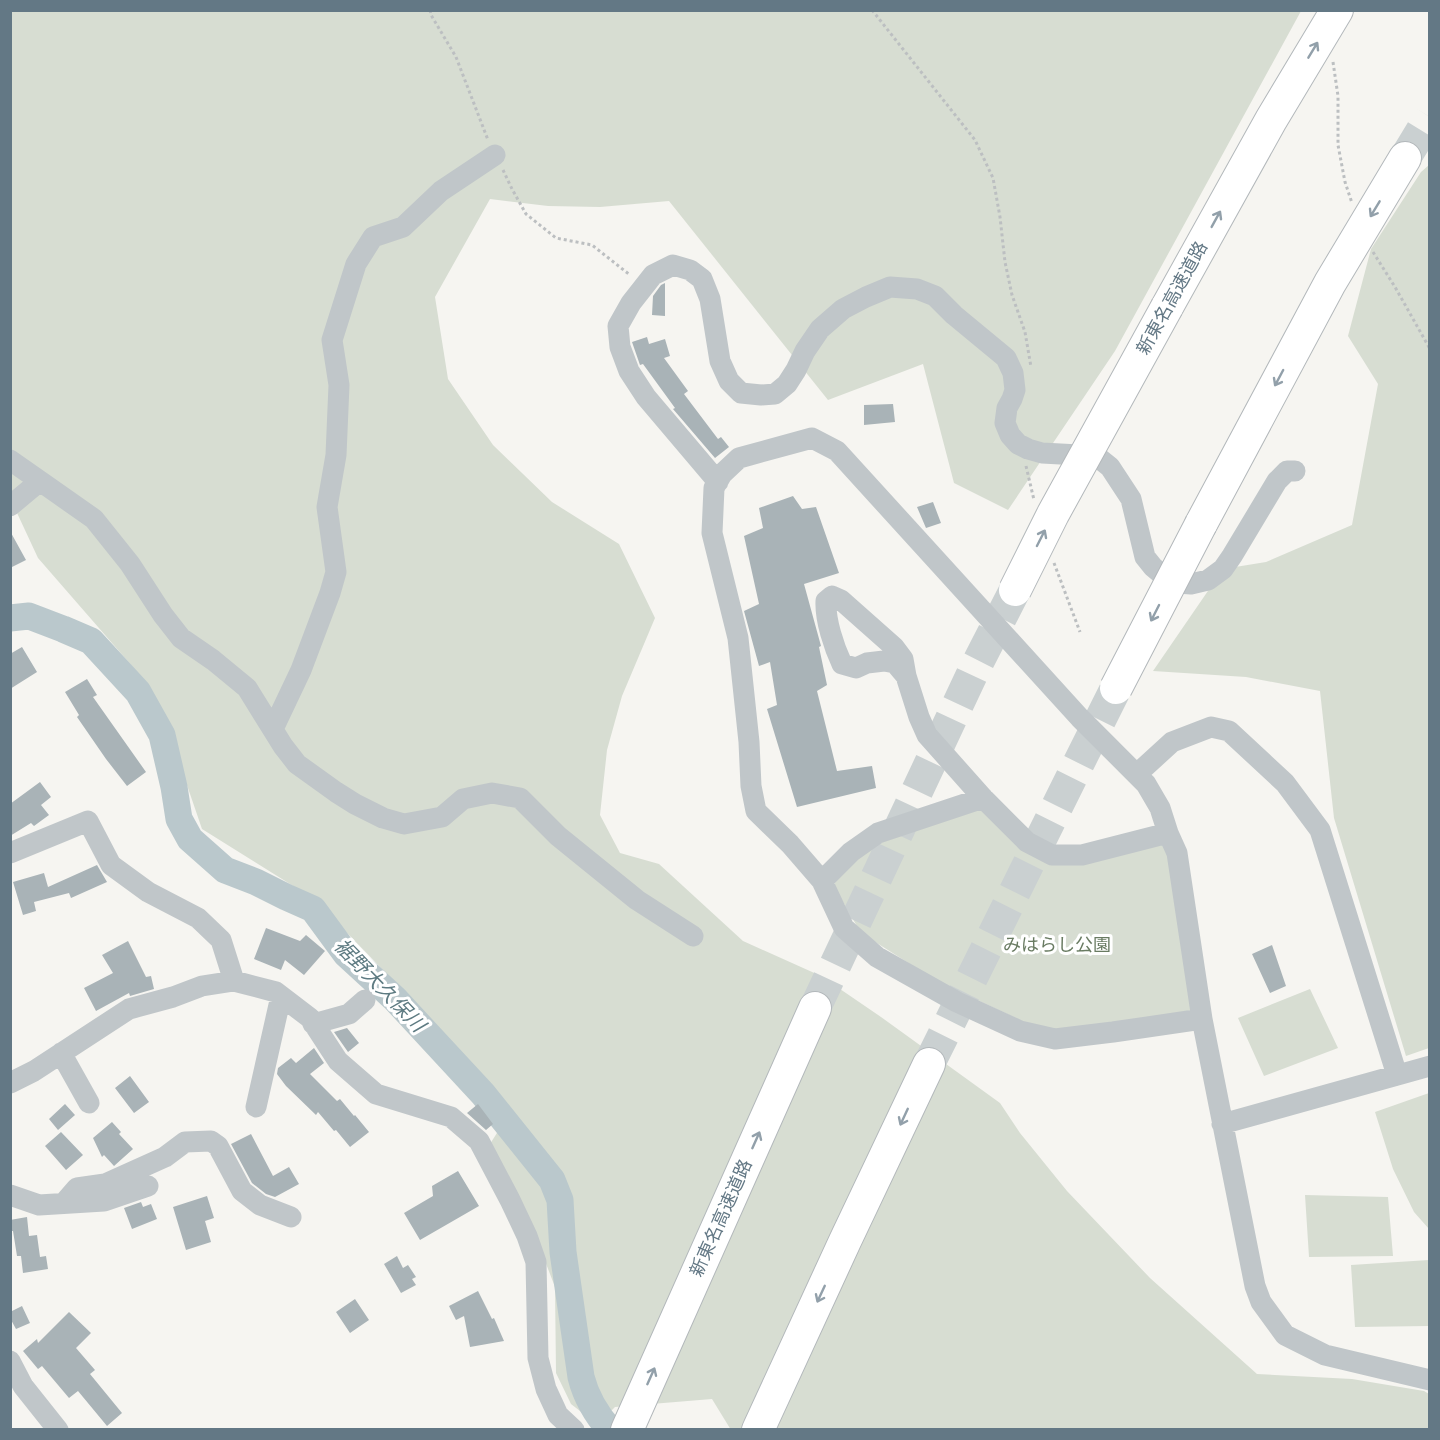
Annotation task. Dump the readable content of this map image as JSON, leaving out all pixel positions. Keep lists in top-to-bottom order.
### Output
{
  "streets": {
    "highway": ["新東名高速道路"]
  },
  "water": ["裾野大久保川"],
  "parks": ["みはらし公園"]
}
